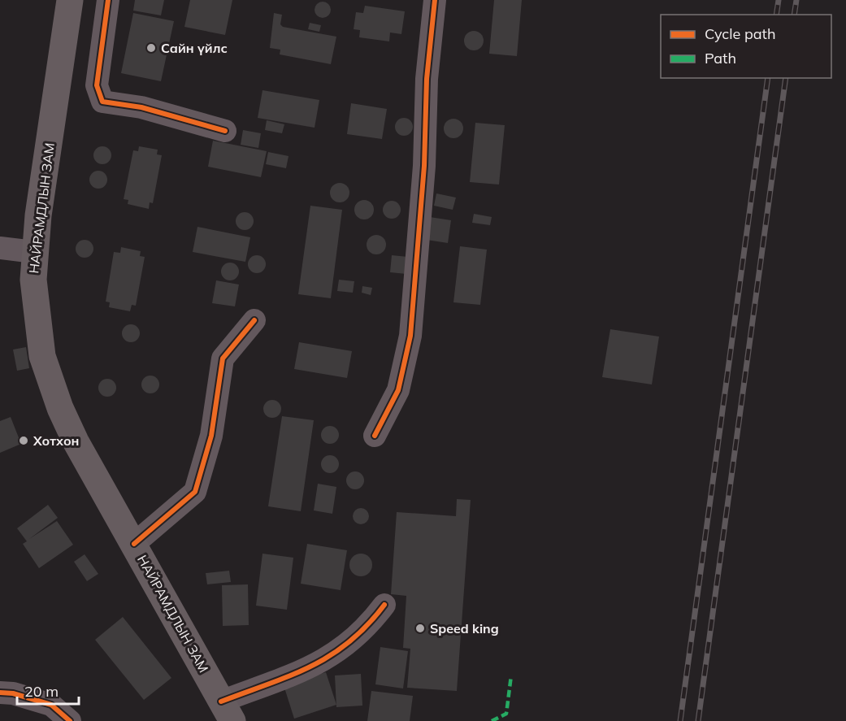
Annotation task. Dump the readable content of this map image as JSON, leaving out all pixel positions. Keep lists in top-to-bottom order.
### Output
{
  "streets": {
    "main road": ["НАЙРАМДЛЫН ЗАМ"]
  },
  "places": ["Сайн үйлс", "Хотхон", "Speed king"],
  "legend": ["Cycle path", "Path"],
  "scale_bar": "20 m"
}
